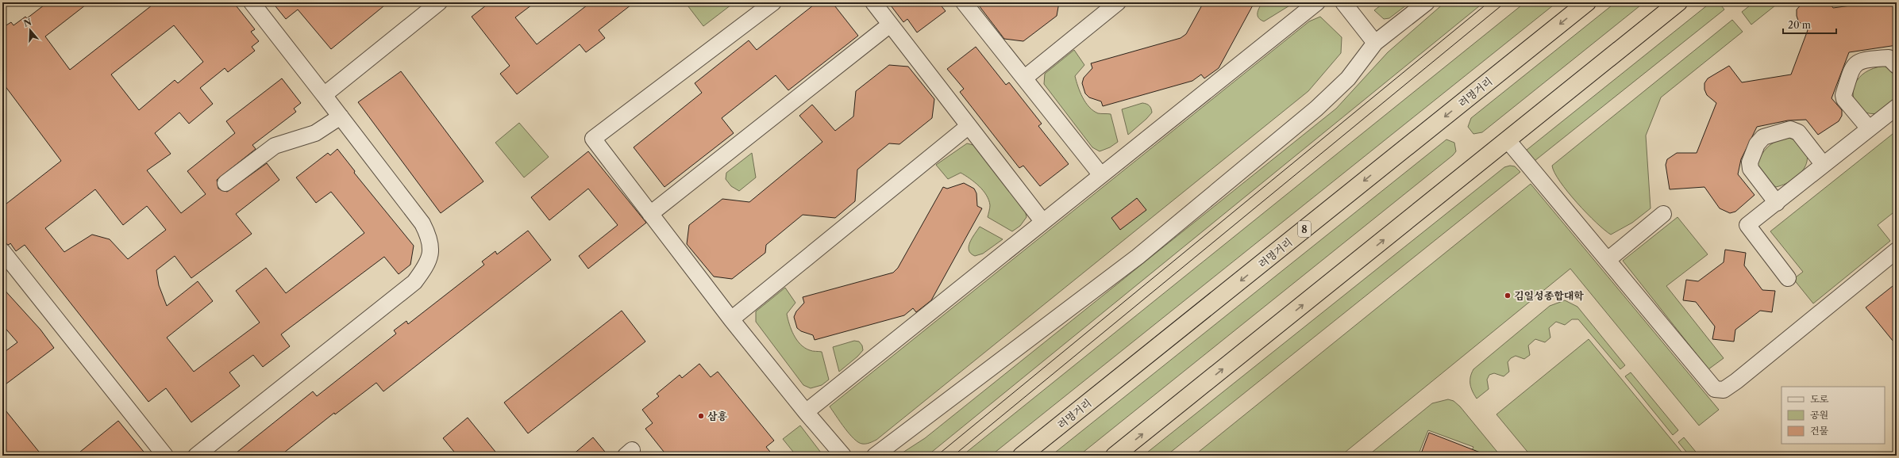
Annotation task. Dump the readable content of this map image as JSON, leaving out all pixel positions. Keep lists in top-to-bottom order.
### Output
{
  "streets": {
    "highway": ["려명거리", "8"]
  },
  "places": ["김일성종합대학", "삼흥"],
  "legend": ["도로", "공원", "건물"],
  "scale_bar": "20 m",
  "north": "top"
}
